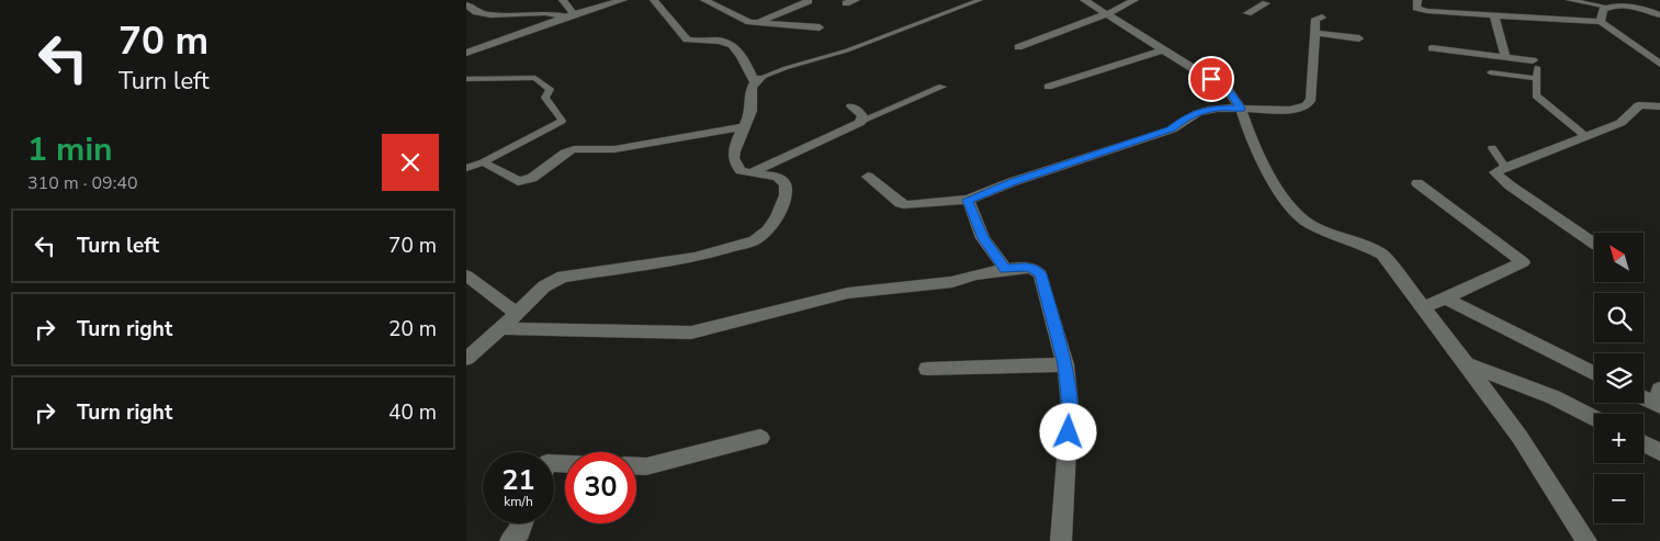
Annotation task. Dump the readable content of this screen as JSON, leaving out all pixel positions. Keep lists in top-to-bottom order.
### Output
{
  "north": "top left",
  "page": {
    "turn": ["70 m", "Turn left"],
    "heading": ["1 min", "310 m · 09:40"],
    "list": [
      {
        "name": "Turn left",
        "value": "70 m"
      },
      {
        "name": "Turn right",
        "value": "20 m"
      },
      {
        "name": "Turn right",
        "value": "40 m"
      }
    ],
    "map_buttons": ["+", "−"],
    "speed": "21 km/h",
    "limit": "30"
  }
}
